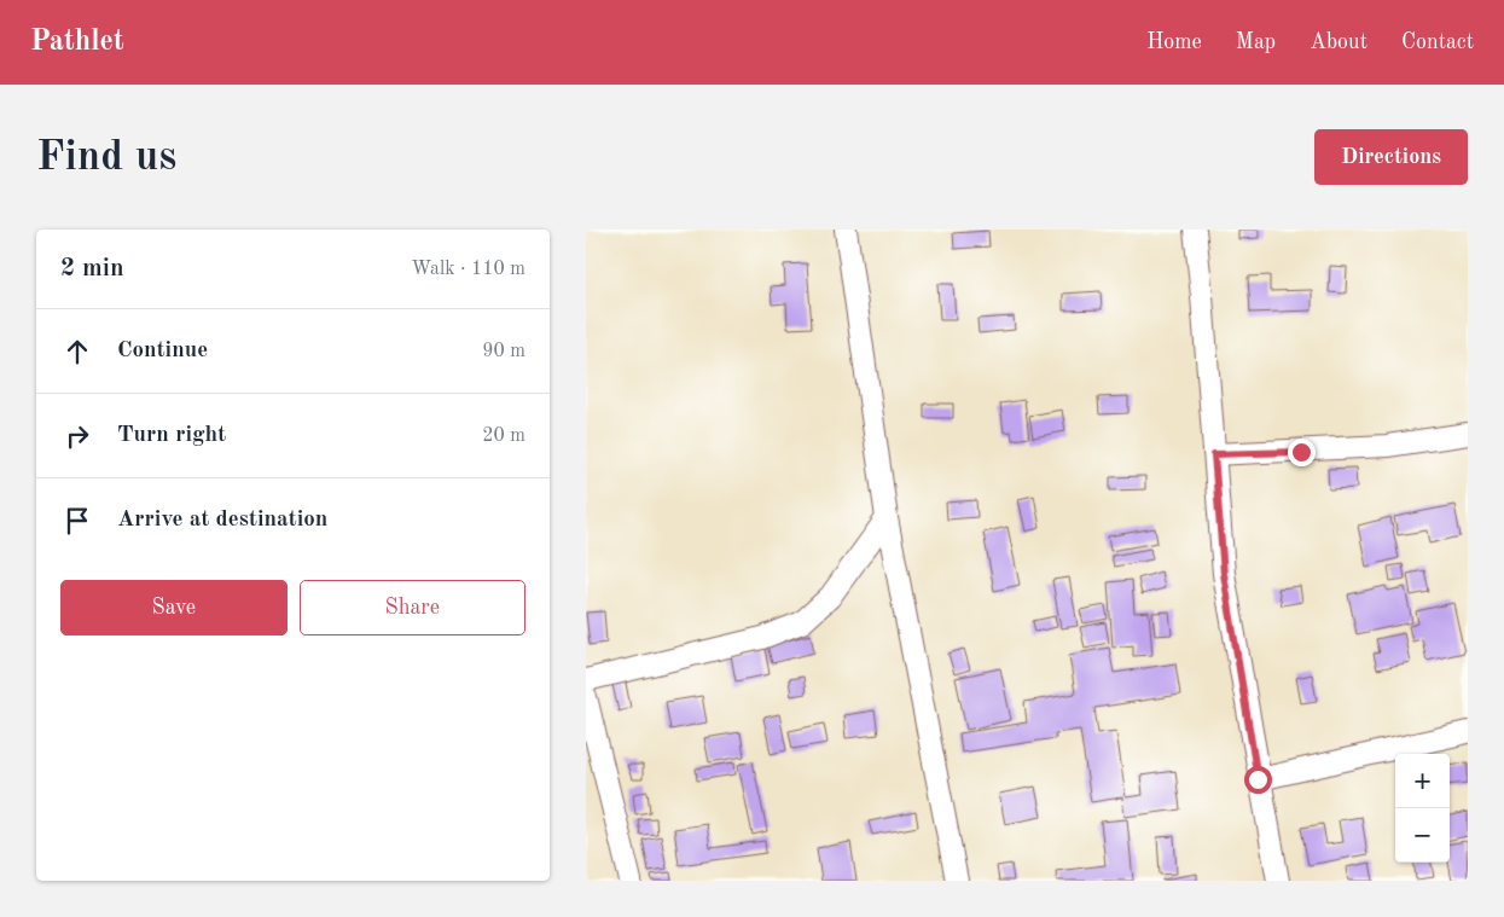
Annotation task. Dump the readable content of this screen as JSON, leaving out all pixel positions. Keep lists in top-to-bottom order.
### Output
{
  "page": {
    "header": "Pathlet",
    "nav": [
      "Home",
      "Map",
      "About",
      "Contact"
    ],
    "buttons": [
      "Directions",
      ["Save", "Share"]
    ],
    "title": "Find us",
    "heading": ["2 min", "Walk · 110 m"],
    "list": [
      ["Continue", "90 m"],
      ["Turn right", "20 m"],
      "Arrive at destination"
    ],
    "map_buttons": ["+", "−"]
  }
}
